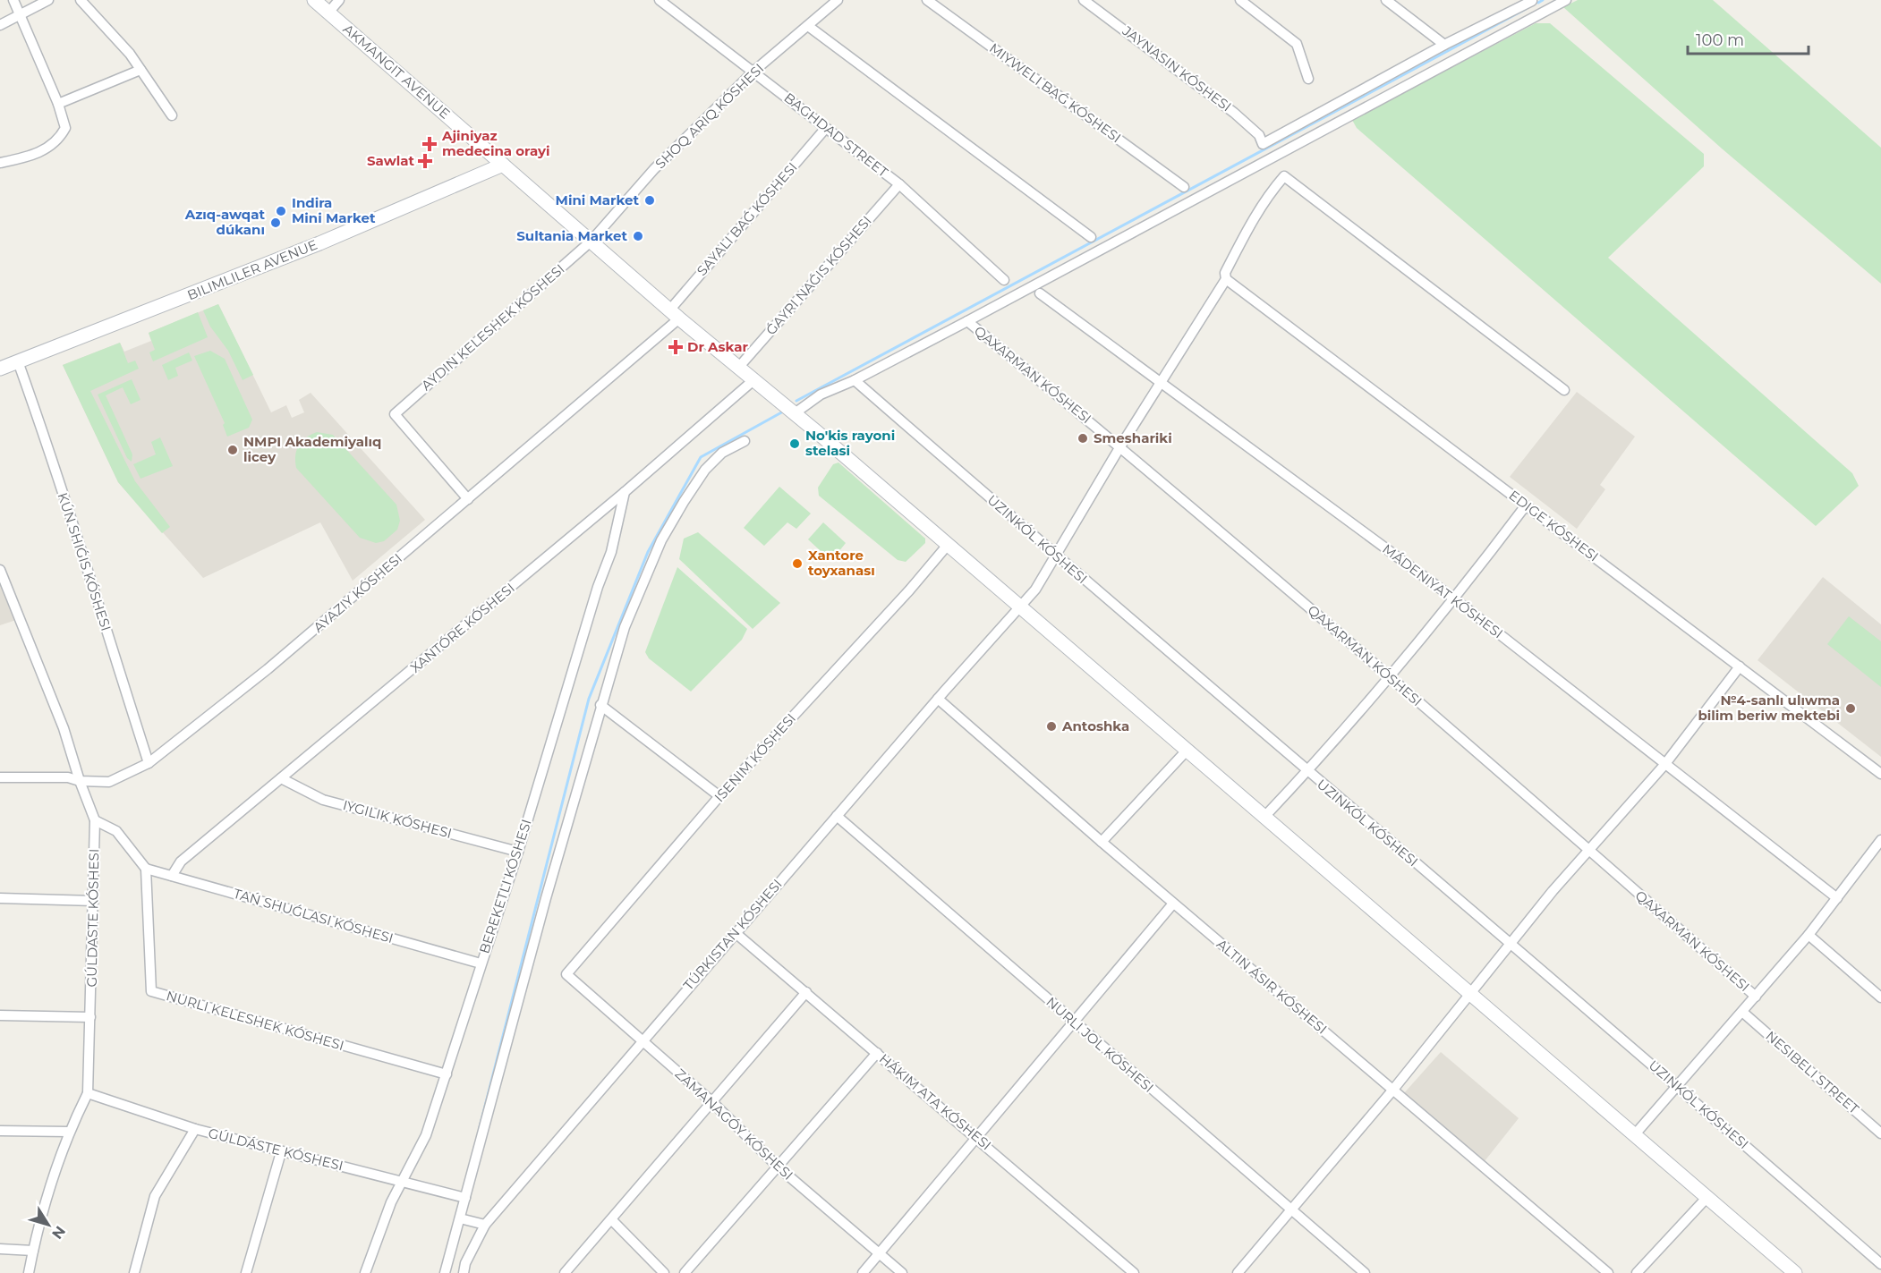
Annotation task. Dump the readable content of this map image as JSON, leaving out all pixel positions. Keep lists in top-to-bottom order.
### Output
{
  "streets": {
    "main road": ["AKMANGIT AVENUE", "BILIMLILER AVENUE"],
    "street": [
      "MIYWELI BAǴ KÓSHESI",
      "BAGHDAD STREET",
      "QAXARMAN KÓSHESI",
      "EDIGE KÓSHESI",
      "MÁDENIYAT KÓSHESI",
      "AYAZIY KÓSHESI",
      "XANTÓRE KÓSHESI",
      "ISENIM KÓSHESI",
      "IYGILIK KÓSHESI",
      "BEREKETLI KÓSHESI",
      "GÚLDASTE KÓSHESI",
      "TÚRKISTAN KÓSHESI",
      "NESIBELI STREET",
      "HÁKIM ATA KÓSHESI",
      "ZAMANAGÓY KÓSHESI",
      "GÚLDÁSTE KÓSHESI"
    ]
  },
  "crossings": [
    ["AKMANGIT AVENUE", "BILIMLILER AVENUE"],
    ["AKMANGIT AVENUE", "AYAZIY KÓSHESI"],
    ["AKMANGIT AVENUE", "XANTÓRE KÓSHESI"],
    ["AKMANGIT AVENUE", "ISENIM KÓSHESI"],
    ["AKMANGIT AVENUE", "TÚRKISTAN KÓSHESI"],
    ["BAGHDAD STREET", "AYAZIY KÓSHESI"],
    ["QAXARMAN KÓSHESI", "TÚRKISTAN KÓSHESI"],
    ["EDIGE KÓSHESI", "TÚRKISTAN KÓSHESI"],
    ["MÁDENIYAT KÓSHESI", "TÚRKISTAN KÓSHESI"],
    ["AYAZIY KÓSHESI", "GÚLDASTE KÓSHESI"],
    ["XANTÓRE KÓSHESI", "IYGILIK KÓSHESI"],
    ["XANTÓRE KÓSHESI", "BEREKETLI KÓSHESI"],
    ["ISENIM KÓSHESI", "ZAMANAGÓY KÓSHESI"],
    ["IYGILIK KÓSHESI", "BEREKETLI KÓSHESI"],
    ["BEREKETLI KÓSHESI", "GÚLDÁSTE KÓSHESI"],
    ["GÚLDASTE KÓSHESI", "GÚLDÁSTE KÓSHESI"],
    ["TÚRKISTAN KÓSHESI", "HÁKIM ATA KÓSHESI"],
    ["TÚRKISTAN KÓSHESI", "ZAMANAGÓY KÓSHESI"]
  ],
  "places": {
    "health": ["Ajiniyaz medecina orayi", "Sawlat", "Dr Askar"],
    "other": [
      "Mini Market",
      "Indira Mini Market",
      "Azıq-awqat dúkanı",
      "Sultania Market",
      "Smeshariki",
      "No'kis rayoni stelasi",
      "NMPI Akademiyalıq licey",
      "Xantore toyxanası",
      "№4-sanlı ulıwma bilim beriw mektebi",
      "Antoshka"
    ]
  },
  "scale_bar": "100 m",
  "north": "bottom right"
}
